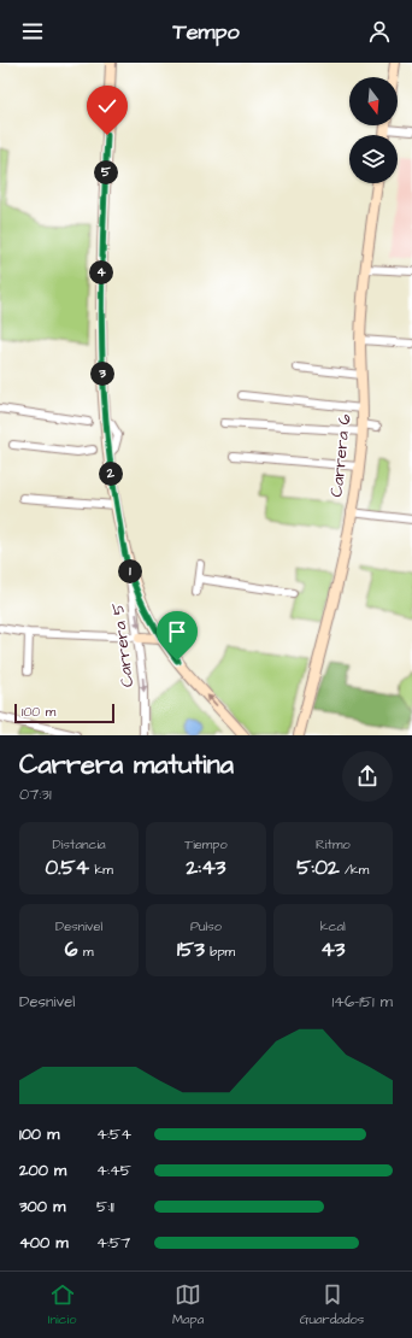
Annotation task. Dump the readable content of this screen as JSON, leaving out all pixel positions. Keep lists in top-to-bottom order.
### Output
{
  "streets": {
    "main road": ["Carrera 6", "Carrera 5"]
  },
  "scale_bar": "100 m",
  "north": "bottom",
  "page": {
    "header": "Tempo",
    "pins": [
      "5",
      "4",
      "3",
      "2",
      "1"
    ],
    "scale": "100 m",
    "heading": ["Carrera matutina", "07:31"],
    "stats": [
      ["Distancia", "0.54 km"],
      ["Tiempo", "2:43"],
      ["Ritmo", "5:02 /km"],
      ["Desnivel", "6 m"],
      ["Pulso", "153 bpm"],
      ["kcal", "43"]
    ],
    "chart": ["Desnivel", "146–151 m"],
    "list": [
      {
        "name": "100 m",
        "note": "4:54"
      },
      {
        "name": "200 m",
        "note": "4:45"
      },
      {
        "name": "300 m",
        "note": "5:11"
      },
      {
        "name": "400 m",
        "note": "4:57"
      }
    ],
    "tabs": ["Inicio", "Mapa", "Guardados"]
  }
}
